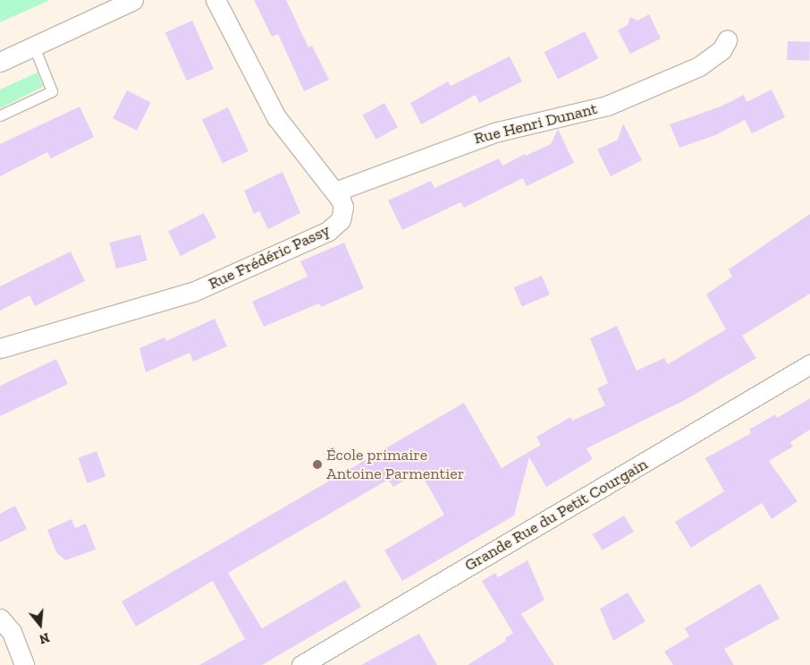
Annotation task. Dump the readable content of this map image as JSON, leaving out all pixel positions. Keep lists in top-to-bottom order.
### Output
{
  "streets": {
    "street": ["Rue Henri Dunant", "Rue Frédéric Passy", "Grande Rue du Petit Courgain"]
  },
  "crossings": [
    ["Rue Henri Dunant", "Rue Frédéric Passy"]
  ],
  "places": ["École primaire Antoine Parmentier"],
  "north": "bottom"
}
